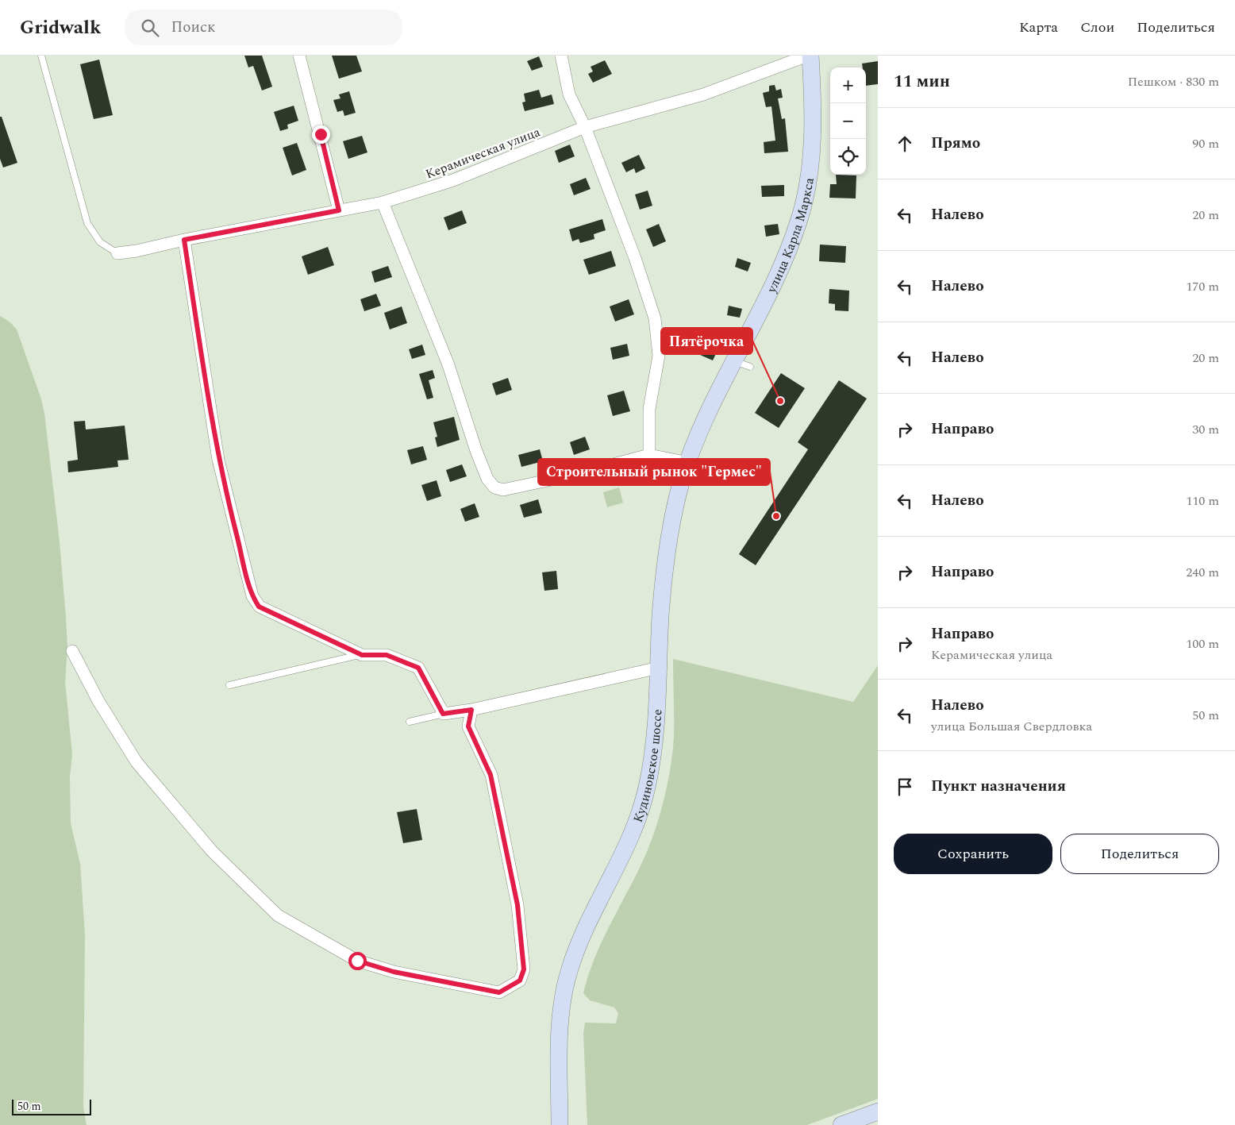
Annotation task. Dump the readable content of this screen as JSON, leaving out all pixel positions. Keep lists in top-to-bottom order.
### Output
{
  "streets": {
    "main road": ["улица Карла Маркса", "Кудиновское шоссе"],
    "street": ["Керамическая улица"]
  },
  "crossings": [
    ["улица Карла Маркса", "Кудиновское шоссе"]
  ],
  "places": ["Пятёрочка", "Строительный рынок \"Гермес\""],
  "scale_bar": "50 m",
  "page": {
    "header": "Gridwalk",
    "search": "Поиск",
    "nav": ["Карта", "Слои", "Поделиться"],
    "heading": ["11 мин", "Пешком · 830 m"],
    "map_buttons": ["+", "−"],
    "list": [
      ["Прямо", "90 m"],
      ["Налево", "20 m"],
      ["Налево", "170 m"],
      ["Налево", "20 m"],
      ["Направо", "30 m"],
      ["Налево", "110 m"],
      ["Направо", "240 m"],
      ["Направо", "Керамическая улица", "100 m"],
      ["Налево", "улица Большая Свердловка", "50 m"],
      "Пункт назначения"
    ],
    "buttons": ["Сохранить", "Поделиться"],
    "scale": "50 m"
  }
}
